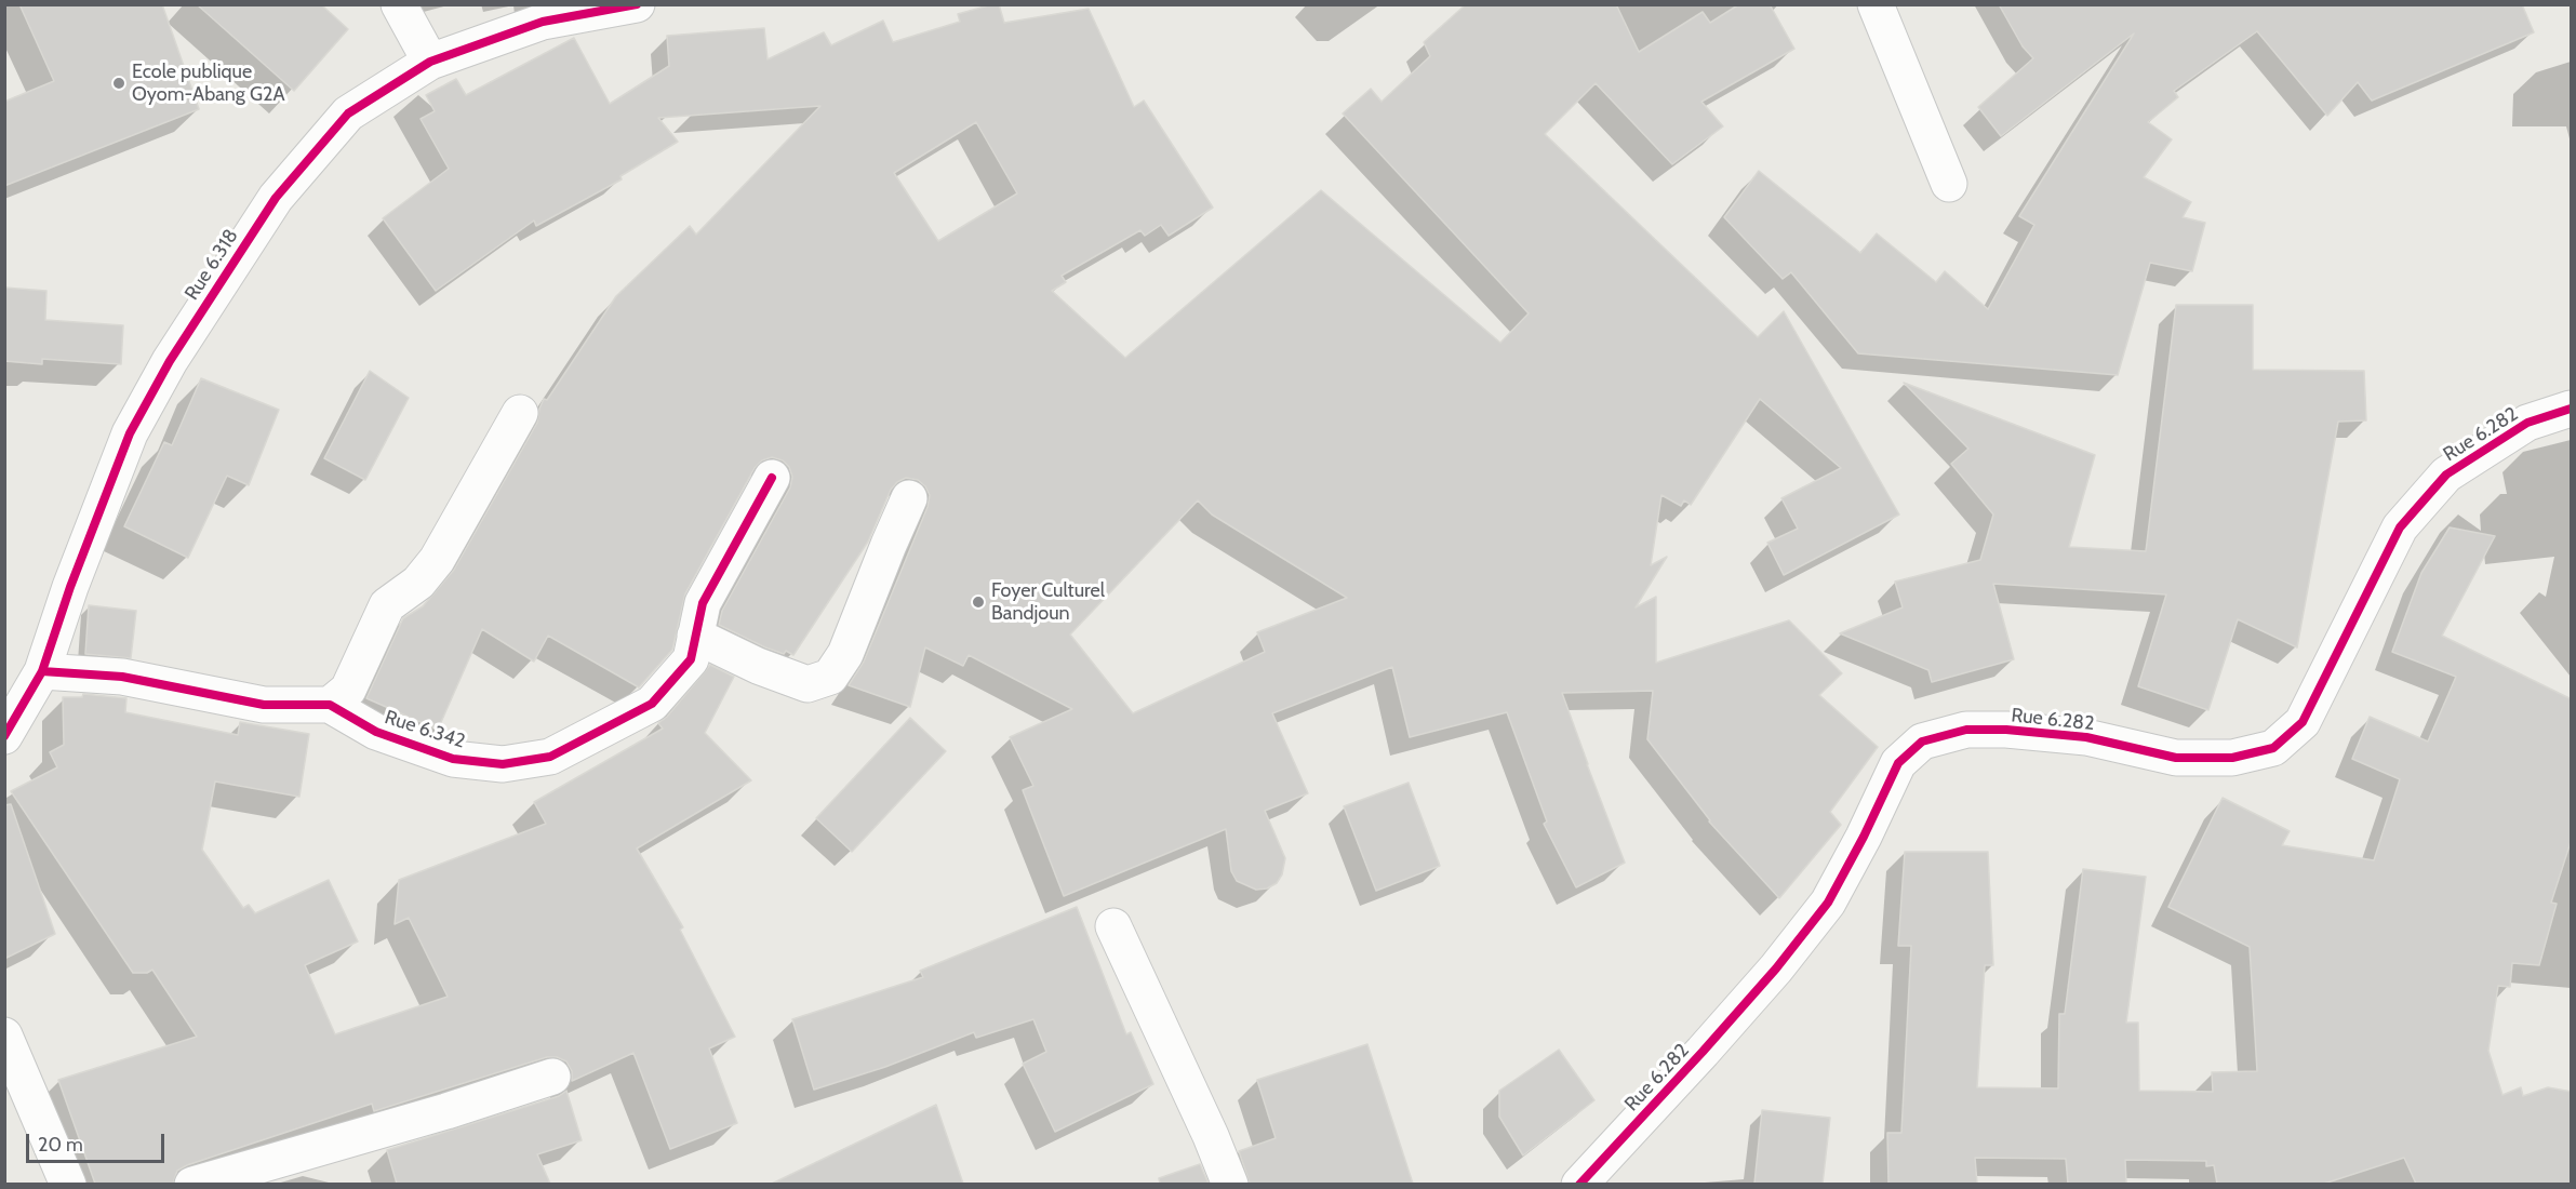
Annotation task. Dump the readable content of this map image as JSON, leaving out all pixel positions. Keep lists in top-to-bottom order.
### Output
{
  "streets": {
    "street": ["Rue 6.318", "Rue 6.282", "Rue 6.342"]
  },
  "places": ["Ecole publique Oyom-Abang G2A", "Foyer Culturel Bandjoun"],
  "scale_bar": "20 m"
}
